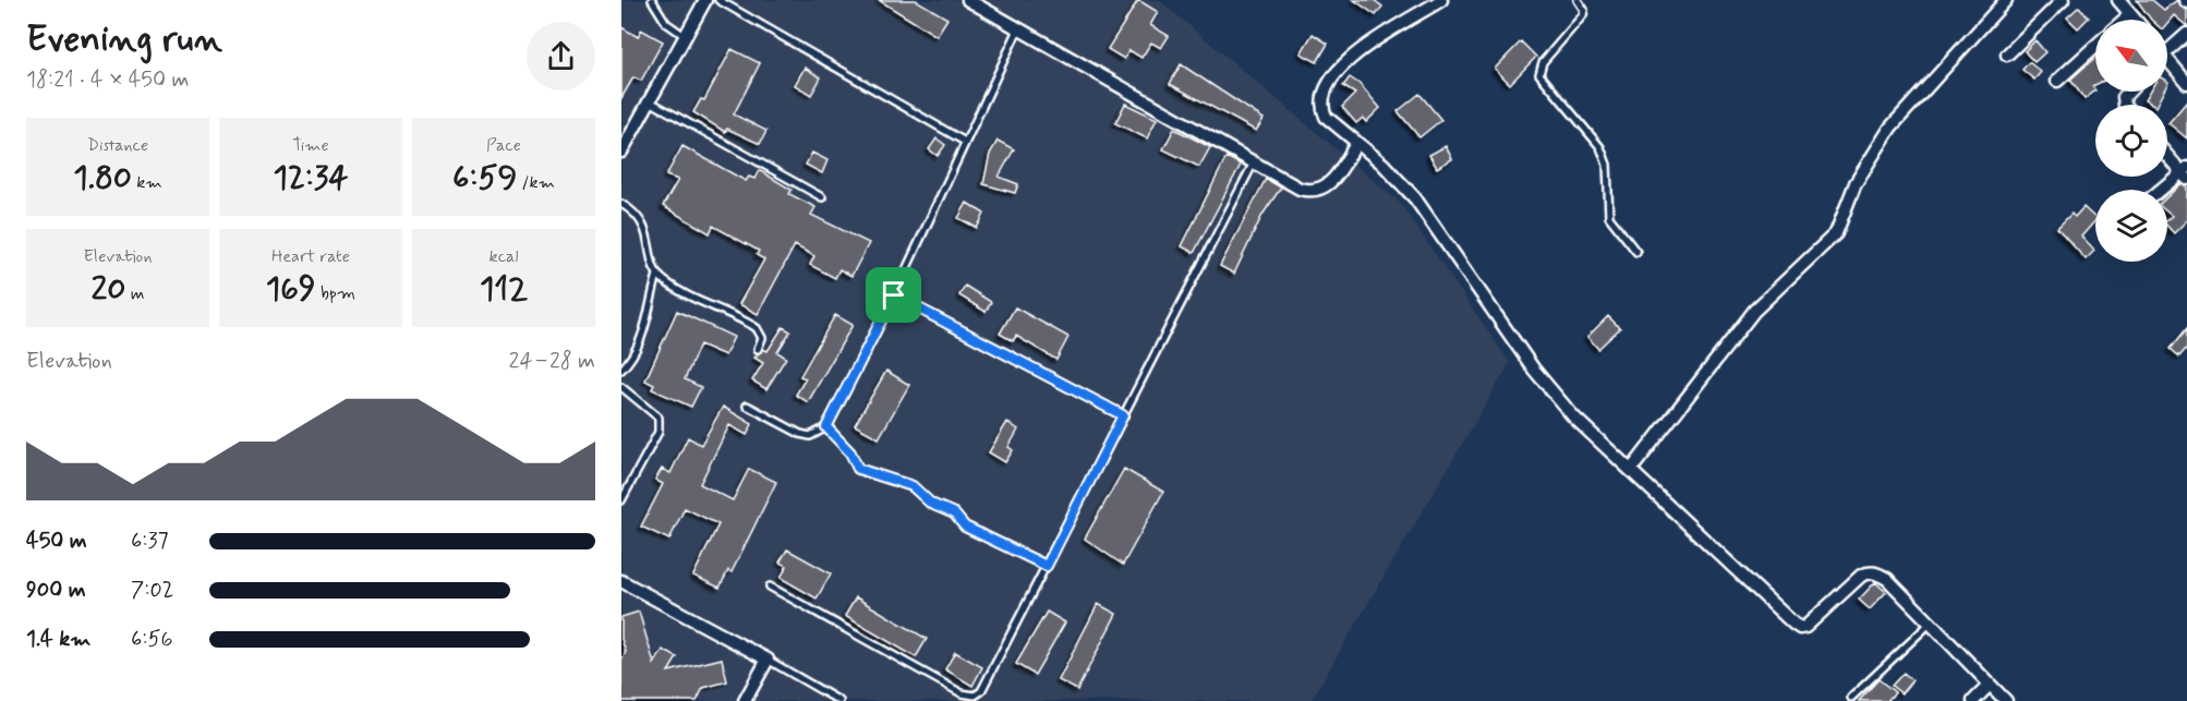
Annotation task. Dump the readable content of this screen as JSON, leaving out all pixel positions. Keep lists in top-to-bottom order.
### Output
{
  "north": "top left",
  "page": {
    "heading": ["Evening run", "18:21 · 4 × 450 m"],
    "stats": [
      ["Distance", "1.80 km"],
      ["Time", "12:34"],
      ["Pace", "6:59 /km"],
      ["Elevation", "20 m"],
      ["Heart rate", "169 bpm"],
      ["kcal", "112"]
    ],
    "chart": ["Elevation", "24–28 m"],
    "list": [
      {
        "name": "450 m",
        "note": "6:37"
      },
      {
        "name": "900 m",
        "note": "7:02"
      },
      {
        "name": "1.4 km",
        "note": "6:56"
      }
    ]
  }
}
